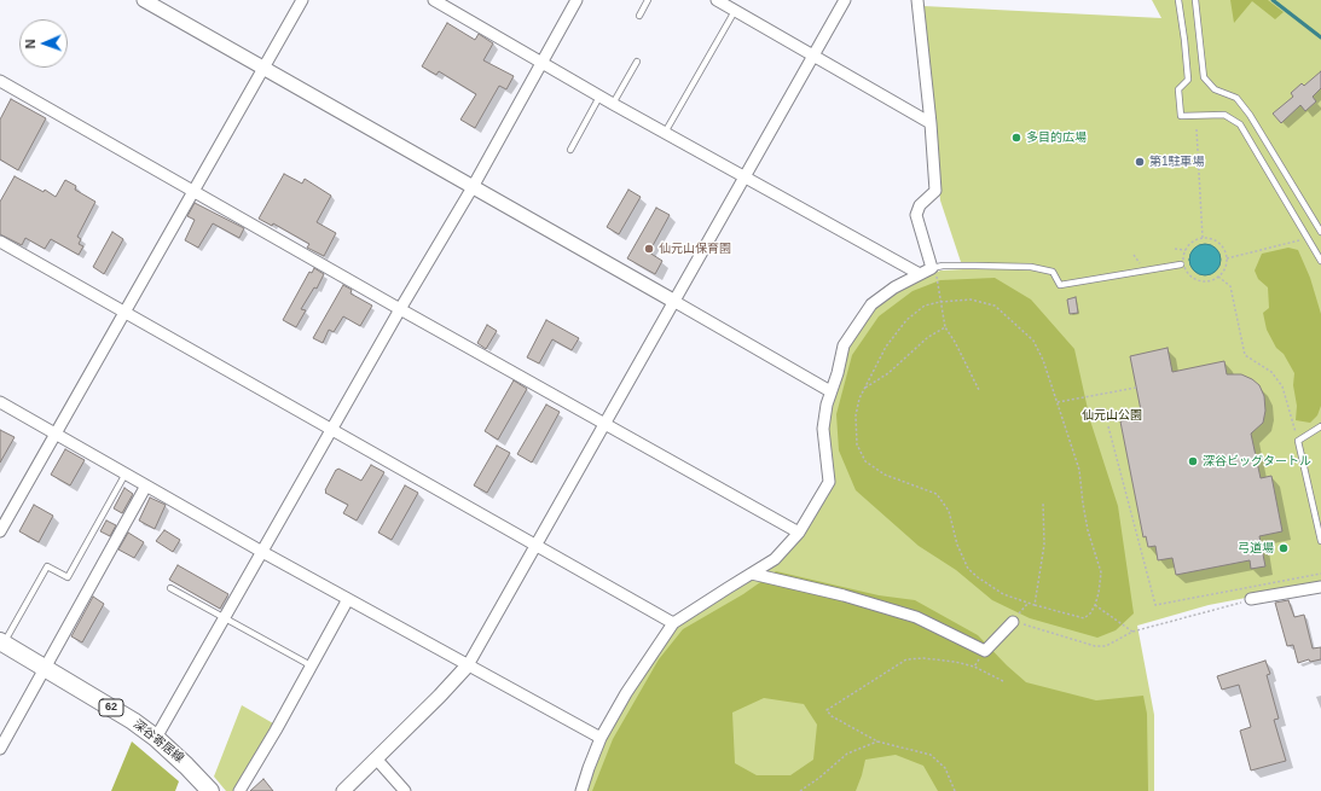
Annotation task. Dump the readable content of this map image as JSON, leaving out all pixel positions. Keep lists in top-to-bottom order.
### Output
{
  "streets": {
    "main road": ["62", "深谷寄居線"]
  },
  "parks": ["仙元山公園"],
  "places": [
    "多目的広場",
    "第1駐車場",
    "仙元山保育園",
    "深谷ビッグタートル",
    "弓道場"
  ],
  "north": "left"
}
